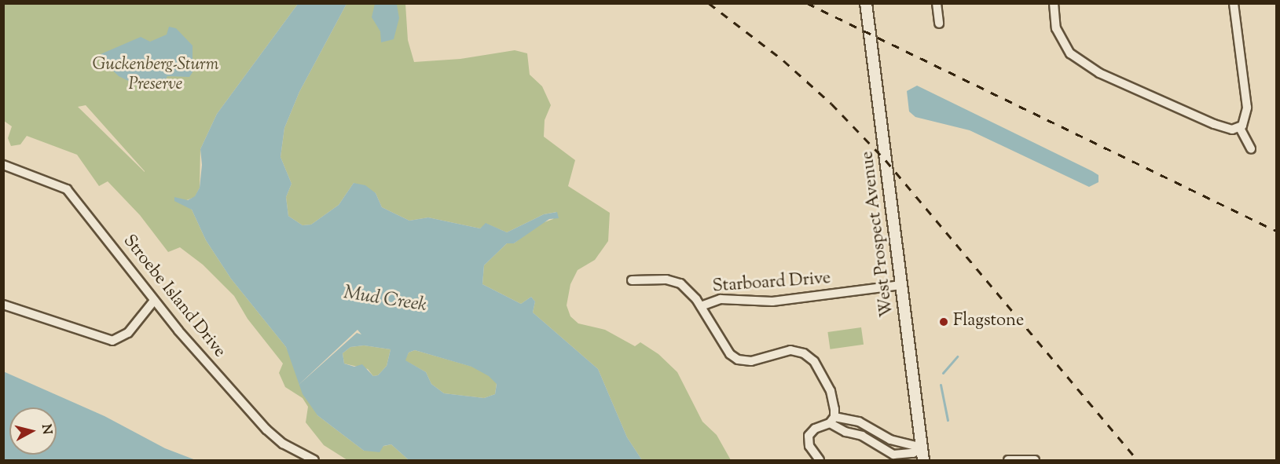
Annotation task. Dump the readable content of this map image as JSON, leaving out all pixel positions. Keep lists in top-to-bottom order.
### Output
{
  "streets": {
    "main road": ["West Prospect Avenue"],
    "street": ["Starboard Drive", "Stroebe Island Drive"]
  },
  "crossings": [
    ["West Prospect Avenue", "Starboard Drive"]
  ],
  "water": ["Mud Creek"],
  "parks": ["Guckenberg-Sturm Preserve"],
  "places": ["Flagstone"],
  "north": "right"
}
